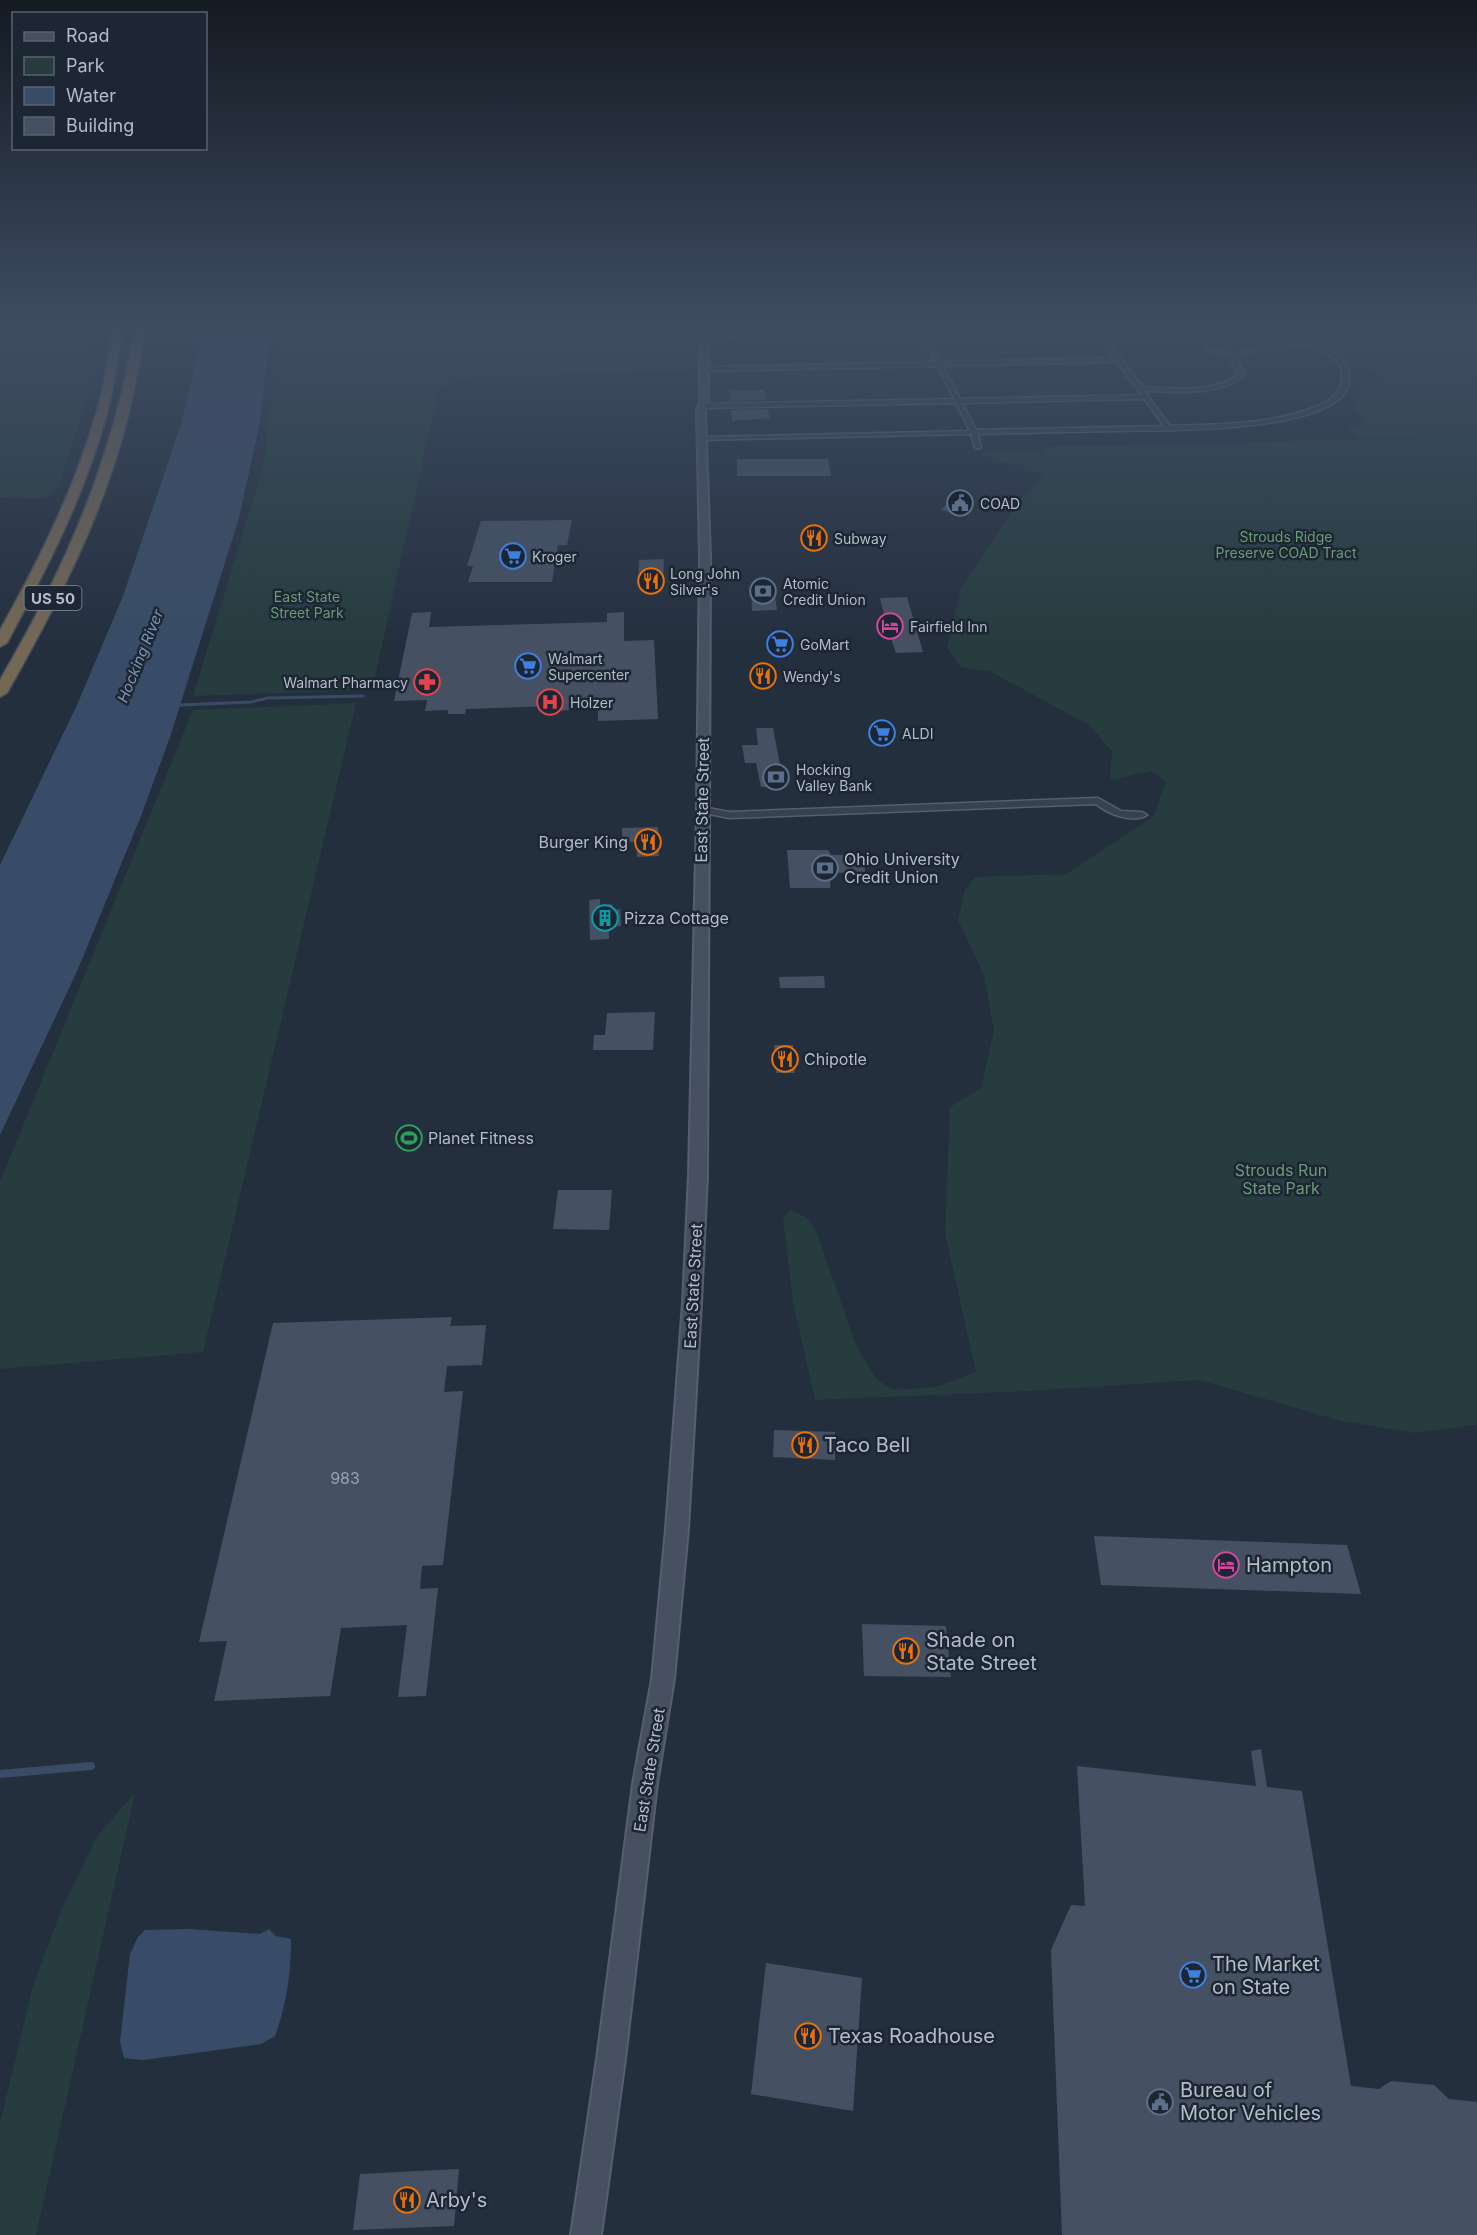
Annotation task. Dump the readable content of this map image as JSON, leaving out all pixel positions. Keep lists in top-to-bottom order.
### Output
{
  "streets": {
    "highway": ["US 50"],
    "main road": ["East State Street"]
  },
  "water": ["Hocking River"],
  "parks": ["Strouds Ridge Preserve COAD Tract", "East State Street Park", "Strouds Run State Park"],
  "places": {
    "public building": ["COAD", "Bureau of Motor Vehicles"],
    "restaurant": [
      "Subway",
      "Long John Silver's",
      "Wendy's",
      "Burger King",
      "Chipotle",
      "Taco Bell",
      "Shade on State Street",
      "Texas Roadhouse",
      "Arby's"
    ],
    "supermarket": [
      "Kroger",
      "GoMart",
      "Walmart Supercenter",
      "ALDI",
      "The Market on State"
    ],
    "bank": ["Atomic Credit Union", "Hocking Valley Bank", "Ohio University Credit Union"],
    "hotel": ["Fairfield Inn", "Hampton"],
    "pharmacy": ["Walmart Pharmacy"],
    "hospital": ["Holzer"],
    "building": ["Pizza Cottage"],
    "sports": ["Planet Fitness"]
  },
  "house_numbers": ["983"],
  "legend": [
    "Road",
    "Park",
    "Water",
    "Building"
  ]
}
